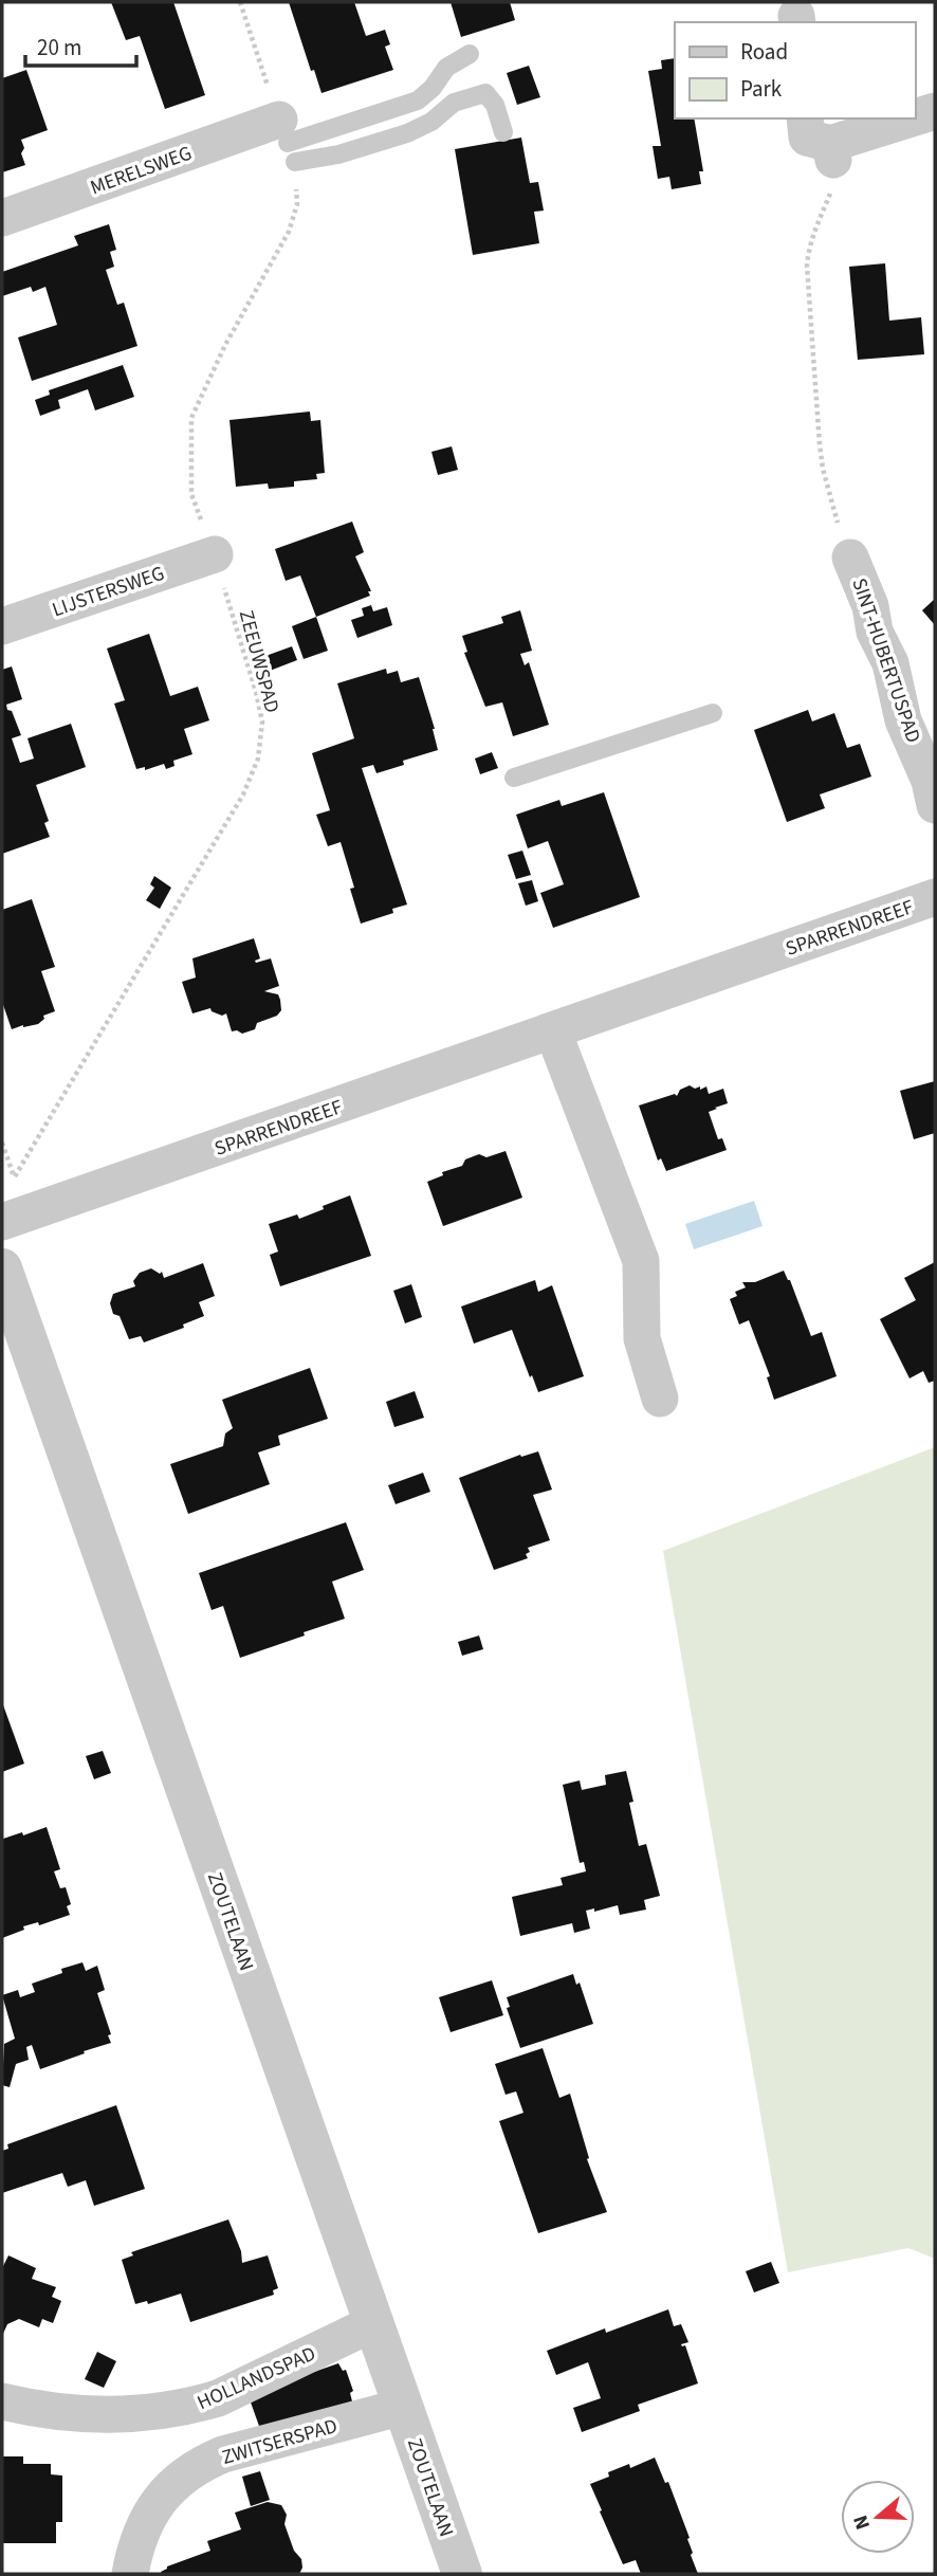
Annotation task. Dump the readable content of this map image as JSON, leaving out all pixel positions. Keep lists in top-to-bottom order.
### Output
{
  "streets": {
    "street": [
      "MERELSWEG",
      "LIJSTERSWEG",
      "SINT-HUBERTUSPAD",
      "SPARRENDREEF",
      "ZOUTELAAN",
      "HOLLANDSPAD",
      "ZWITSERSPAD"
    ],
    "path": ["ZEEUWSPAD"]
  },
  "crossings": [
    ["LIJSTERSWEG", "ZEEUWSPAD"],
    ["ZOUTELAAN", "HOLLANDSPAD"],
    ["ZOUTELAAN", "ZWITSERSPAD"]
  ],
  "legend": ["Road", "Park"],
  "scale_bar": "20 m",
  "north": "left"
}
